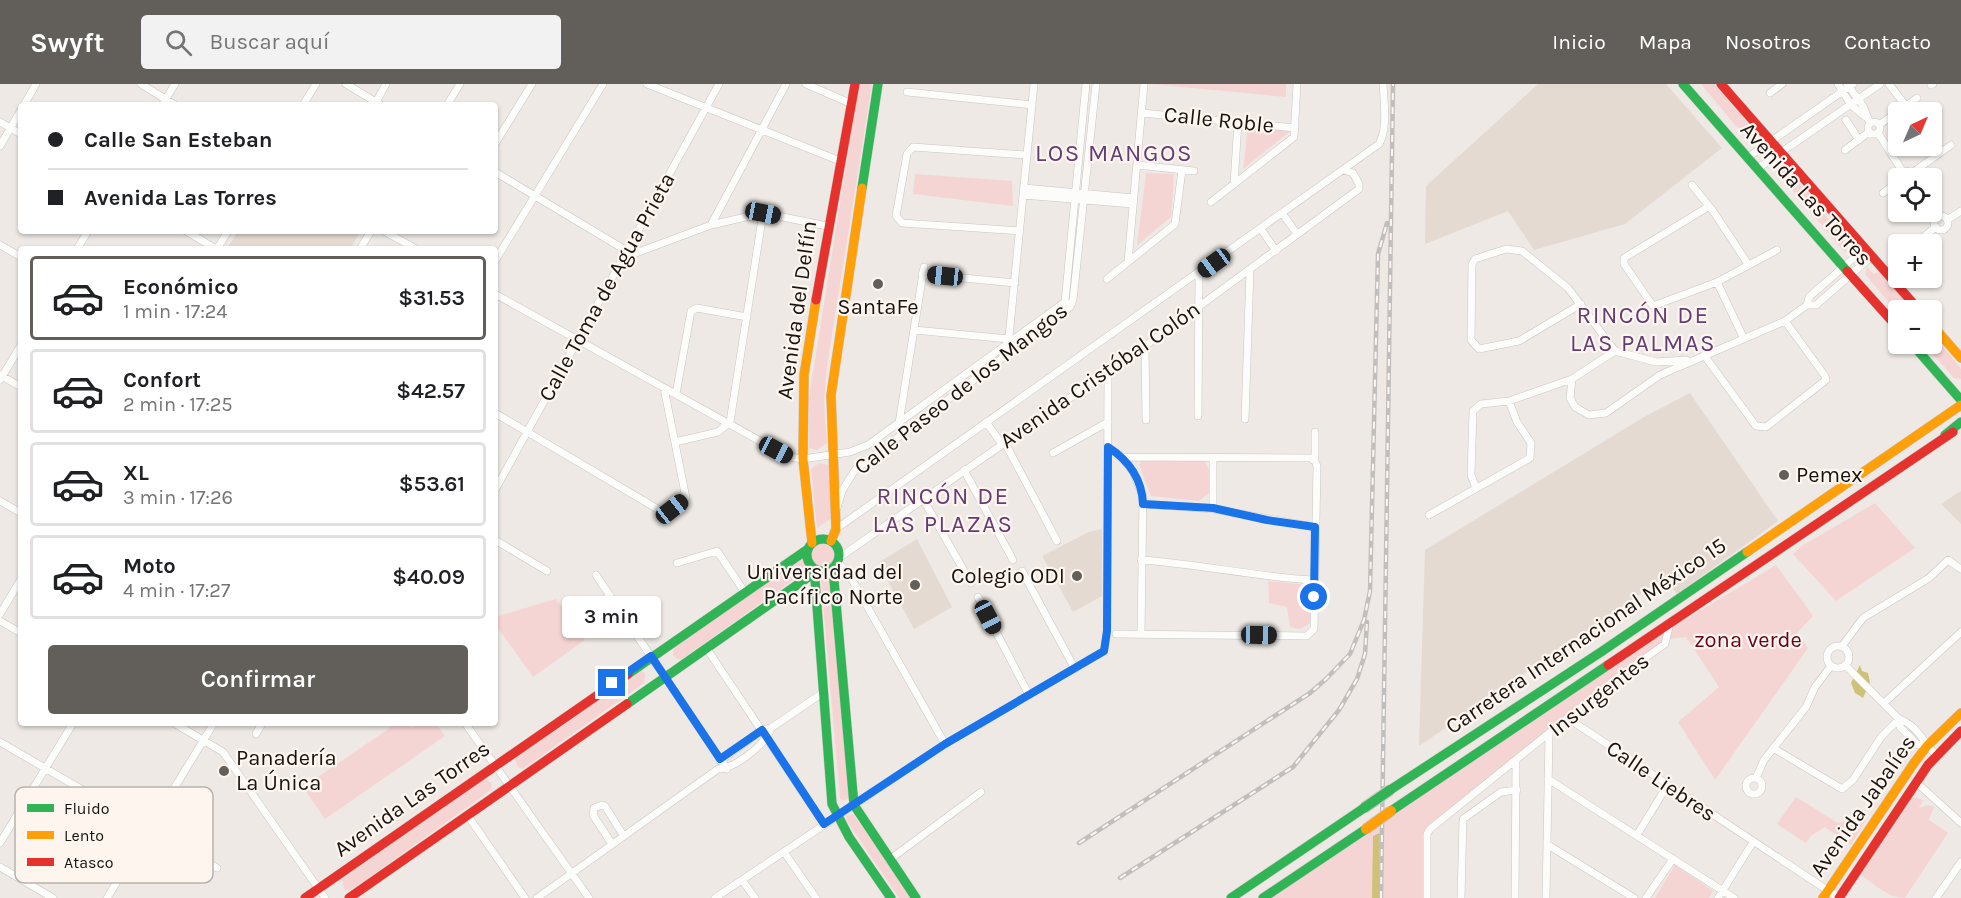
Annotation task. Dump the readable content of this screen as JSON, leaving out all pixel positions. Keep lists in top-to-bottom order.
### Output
{
  "streets": {
    "main road": [
      "Avenida Las Torres",
      "Avenida del Delfín",
      "Carretera Internacional México 15",
      "Avenida Jabalíes"
    ],
    "street": [
      "Calle Roble",
      "Calle Toma de Agua Prieta",
      "Avenida Cristóbal Colón",
      "Calle Paseo de los Mangos",
      "Insurgentes",
      "Calle Liebres"
    ]
  },
  "crossings": [
    ["Avenida Las Torres", "Avenida del Delfín"],
    ["Avenida Las Torres", "Avenida Cristóbal Colón"],
    ["Avenida del Delfín", "Avenida Cristóbal Colón"],
    ["Avenida del Delfín", "Calle Paseo de los Mangos"],
    ["Carretera Internacional México 15", "Insurgentes"],
    ["Insurgentes", "Calle Liebres"],
    ["Calle Liebres", "Avenida Jabalíes"]
  ],
  "districts": ["LOS MANGOS", "RINCÓN DE LAS PALMAS", "RINCÓN DE LAS PLAZAS"],
  "parks": ["zona verde"],
  "places": [
    "SantaFe",
    "Pemex",
    "Colegio ODI",
    "Universidad del Pacífico Norte",
    "Panadería La Única"
  ],
  "legend": ["Fluido", "Lento", "Atasco"],
  "north": "top right",
  "page": {
    "header": "Swyft",
    "search": "Buscar aquí",
    "nav": [
      "Inicio",
      "Mapa",
      "Nosotros",
      "Contacto"
    ],
    "map_buttons": ["+", "−"],
    "banner": ["Calle San Esteban", "Avenida Las Torres"],
    "list": [
      {
        "name": "Económico",
        "note": "1 min · 17:24",
        "value": "$31.53"
      },
      {
        "name": "Confort",
        "note": "2 min · 17:25",
        "value": "$42.57"
      },
      {
        "name": "XL",
        "note": "3 min · 17:26",
        "value": "$53.61"
      },
      {
        "name": "Moto",
        "note": "4 min · 17:27",
        "value": "$40.09"
      }
    ],
    "bubble": "3 min",
    "buttons": "Confirmar"
  }
}
